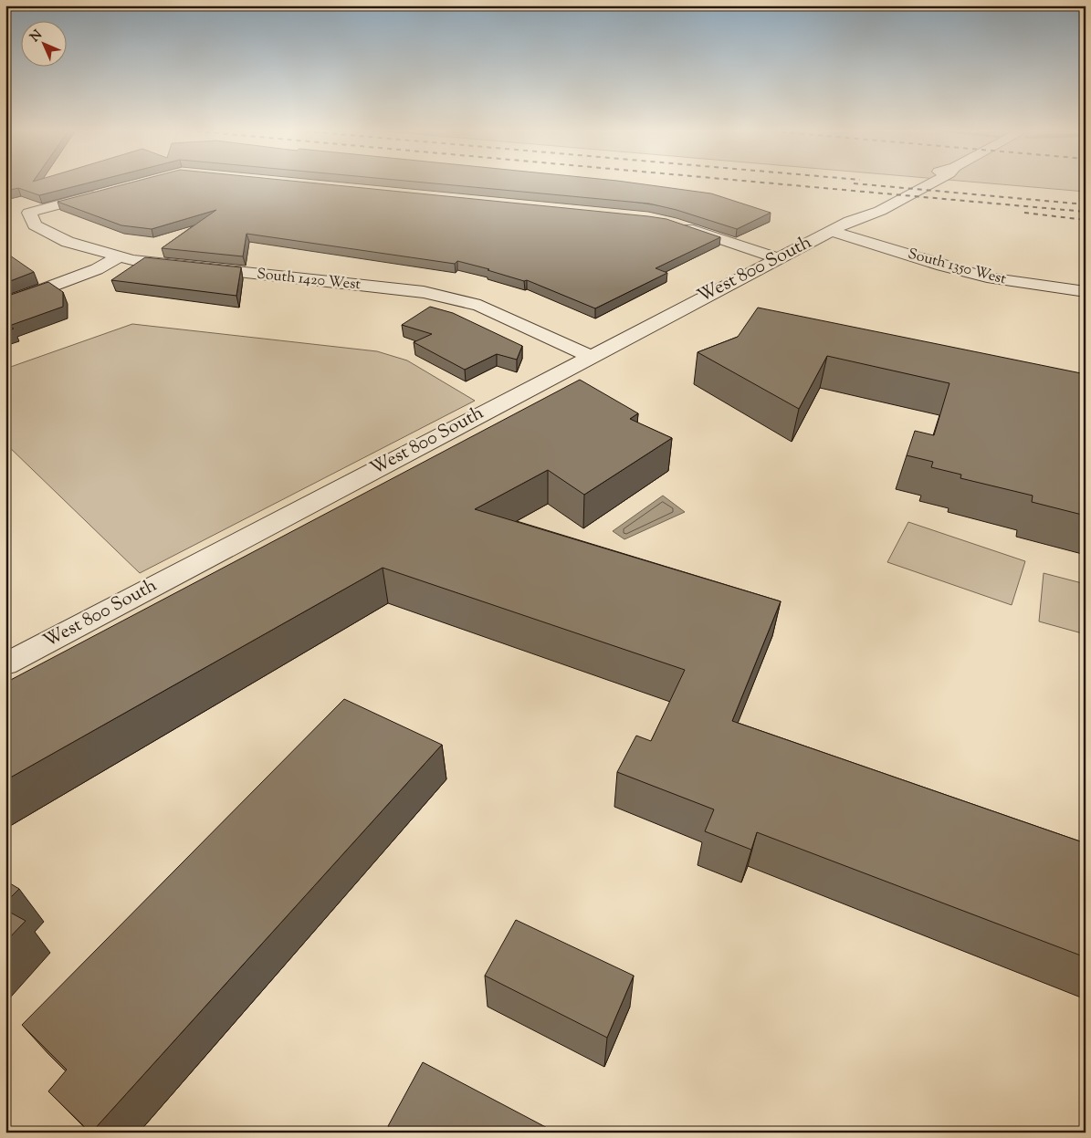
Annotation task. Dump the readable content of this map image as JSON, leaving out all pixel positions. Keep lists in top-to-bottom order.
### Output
{
  "streets": {
    "street": ["South 1350 West", "West 800 South", "South 1420 West"]
  },
  "crossings": [
    ["South 1350 West", "West 800 South"],
    ["West 800 South", "South 1420 West"]
  ],
  "north": "top left"
}
